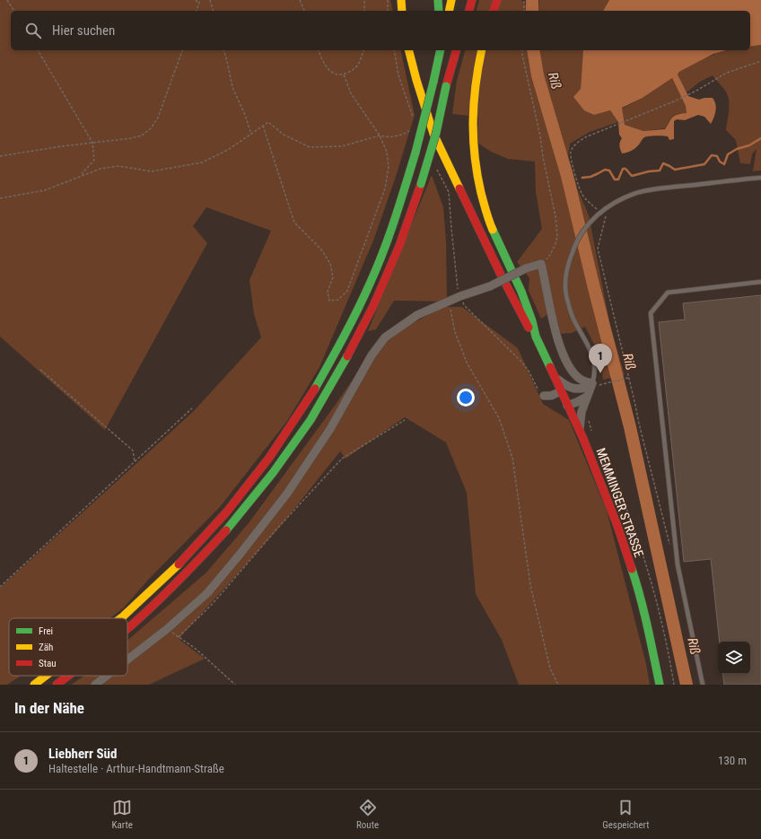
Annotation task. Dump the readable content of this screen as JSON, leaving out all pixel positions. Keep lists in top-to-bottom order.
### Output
{
  "streets": {
    "main road": ["MEMMINGER STRASSE"]
  },
  "water": ["Riß"],
  "legend": ["Frei", "Zäh", "Stau"],
  "page": {
    "search": "Hier suchen",
    "pins": "1",
    "heading": "In der Nähe",
    "list": [
      {
        "mark": "1",
        "name": "Liebherr Süd",
        "note": "Haltestelle · Arthur-Handtmann-Straße",
        "value": "130 m"
      }
    ],
    "nav": ["Karte", "Route", "Gespeichert"]
  }
}
